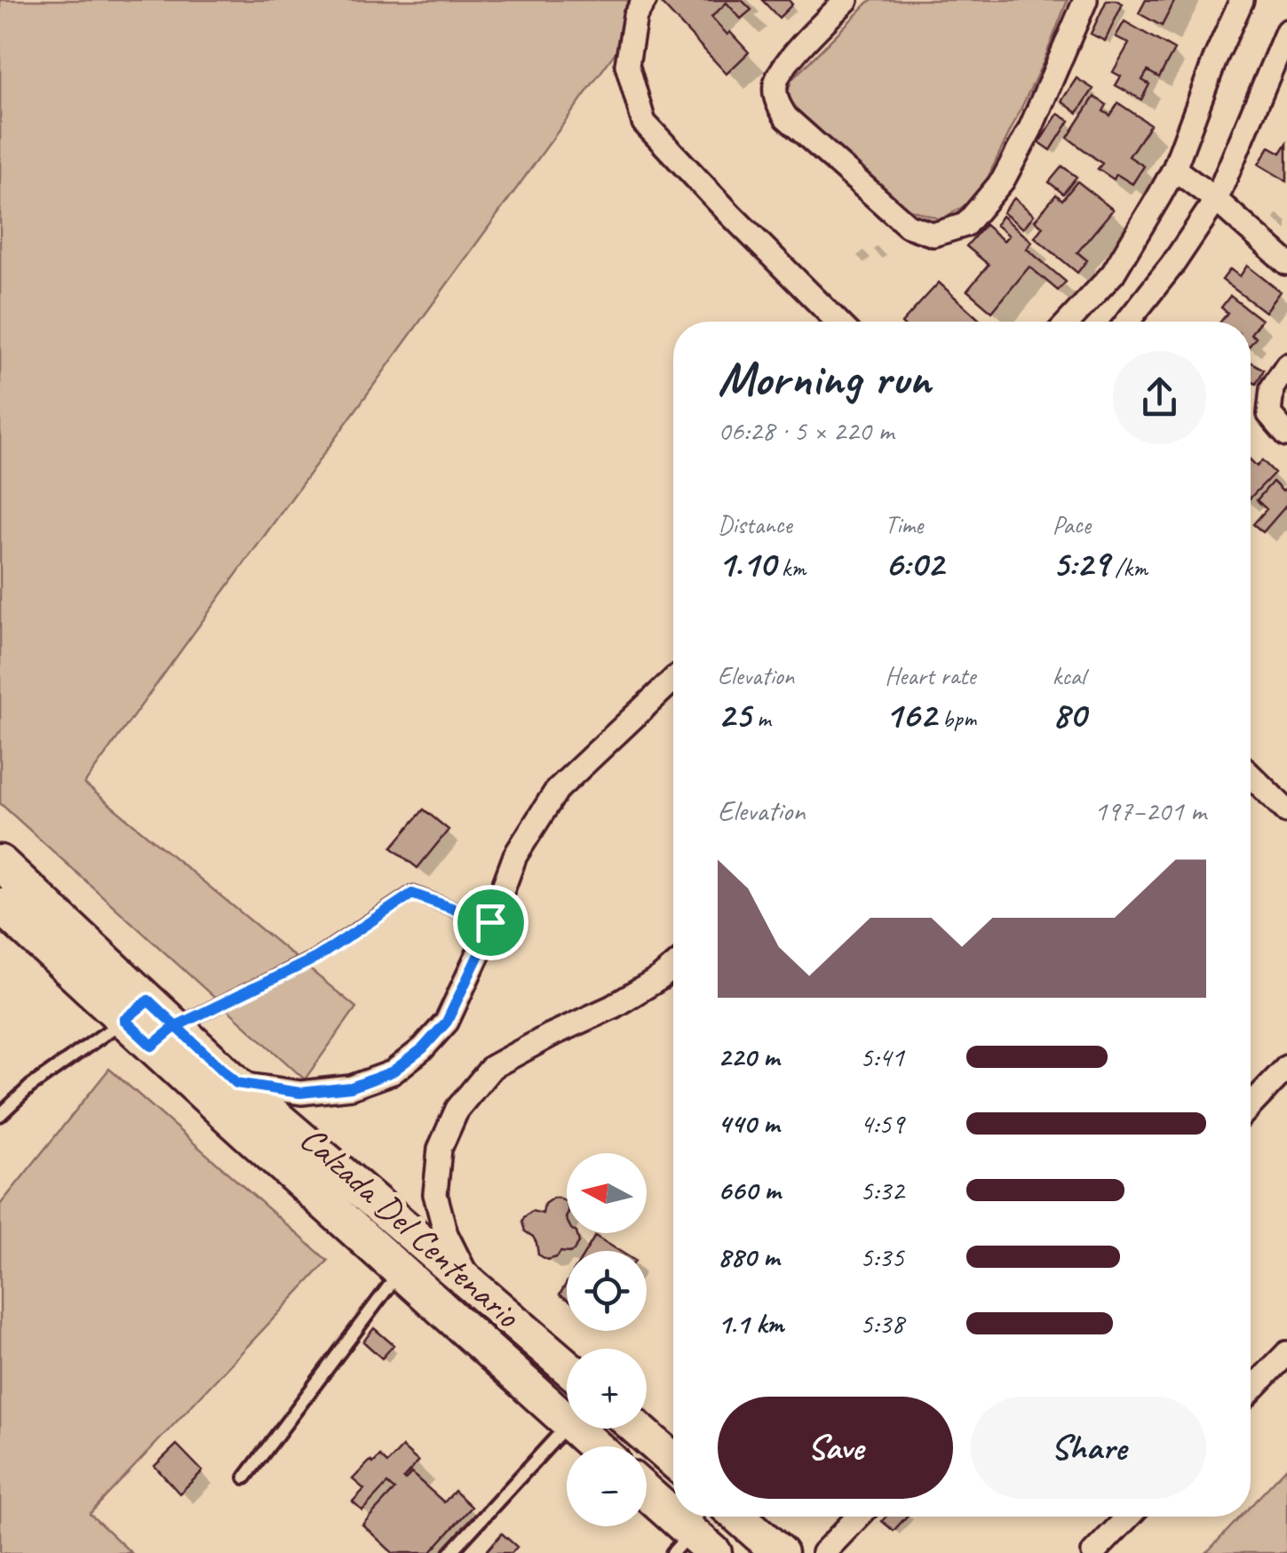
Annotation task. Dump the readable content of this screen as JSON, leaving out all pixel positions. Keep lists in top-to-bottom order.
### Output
{
  "streets": {
    "main road": ["Calzada Del Centenario"]
  },
  "north": "left",
  "page": {
    "heading": ["Morning run", "06:28 · 5 × 220 m"],
    "stats": [
      ["Distance", "1.10 km"],
      ["Time", "6:02"],
      ["Pace", "5:29 /km"],
      ["Elevation", "25 m"],
      ["Heart rate", "162 bpm"],
      ["kcal", "80"]
    ],
    "chart": ["Elevation", "197–201 m"],
    "list": [
      {
        "name": "220 m",
        "note": "5:41"
      },
      {
        "name": "440 m",
        "note": "4:59"
      },
      {
        "name": "660 m",
        "note": "5:32"
      },
      {
        "name": "880 m",
        "note": "5:35"
      },
      {
        "name": "1.1 km",
        "note": "5:38"
      }
    ],
    "map_buttons": ["+", "−"],
    "buttons": ["Save", "Share"]
  }
}
